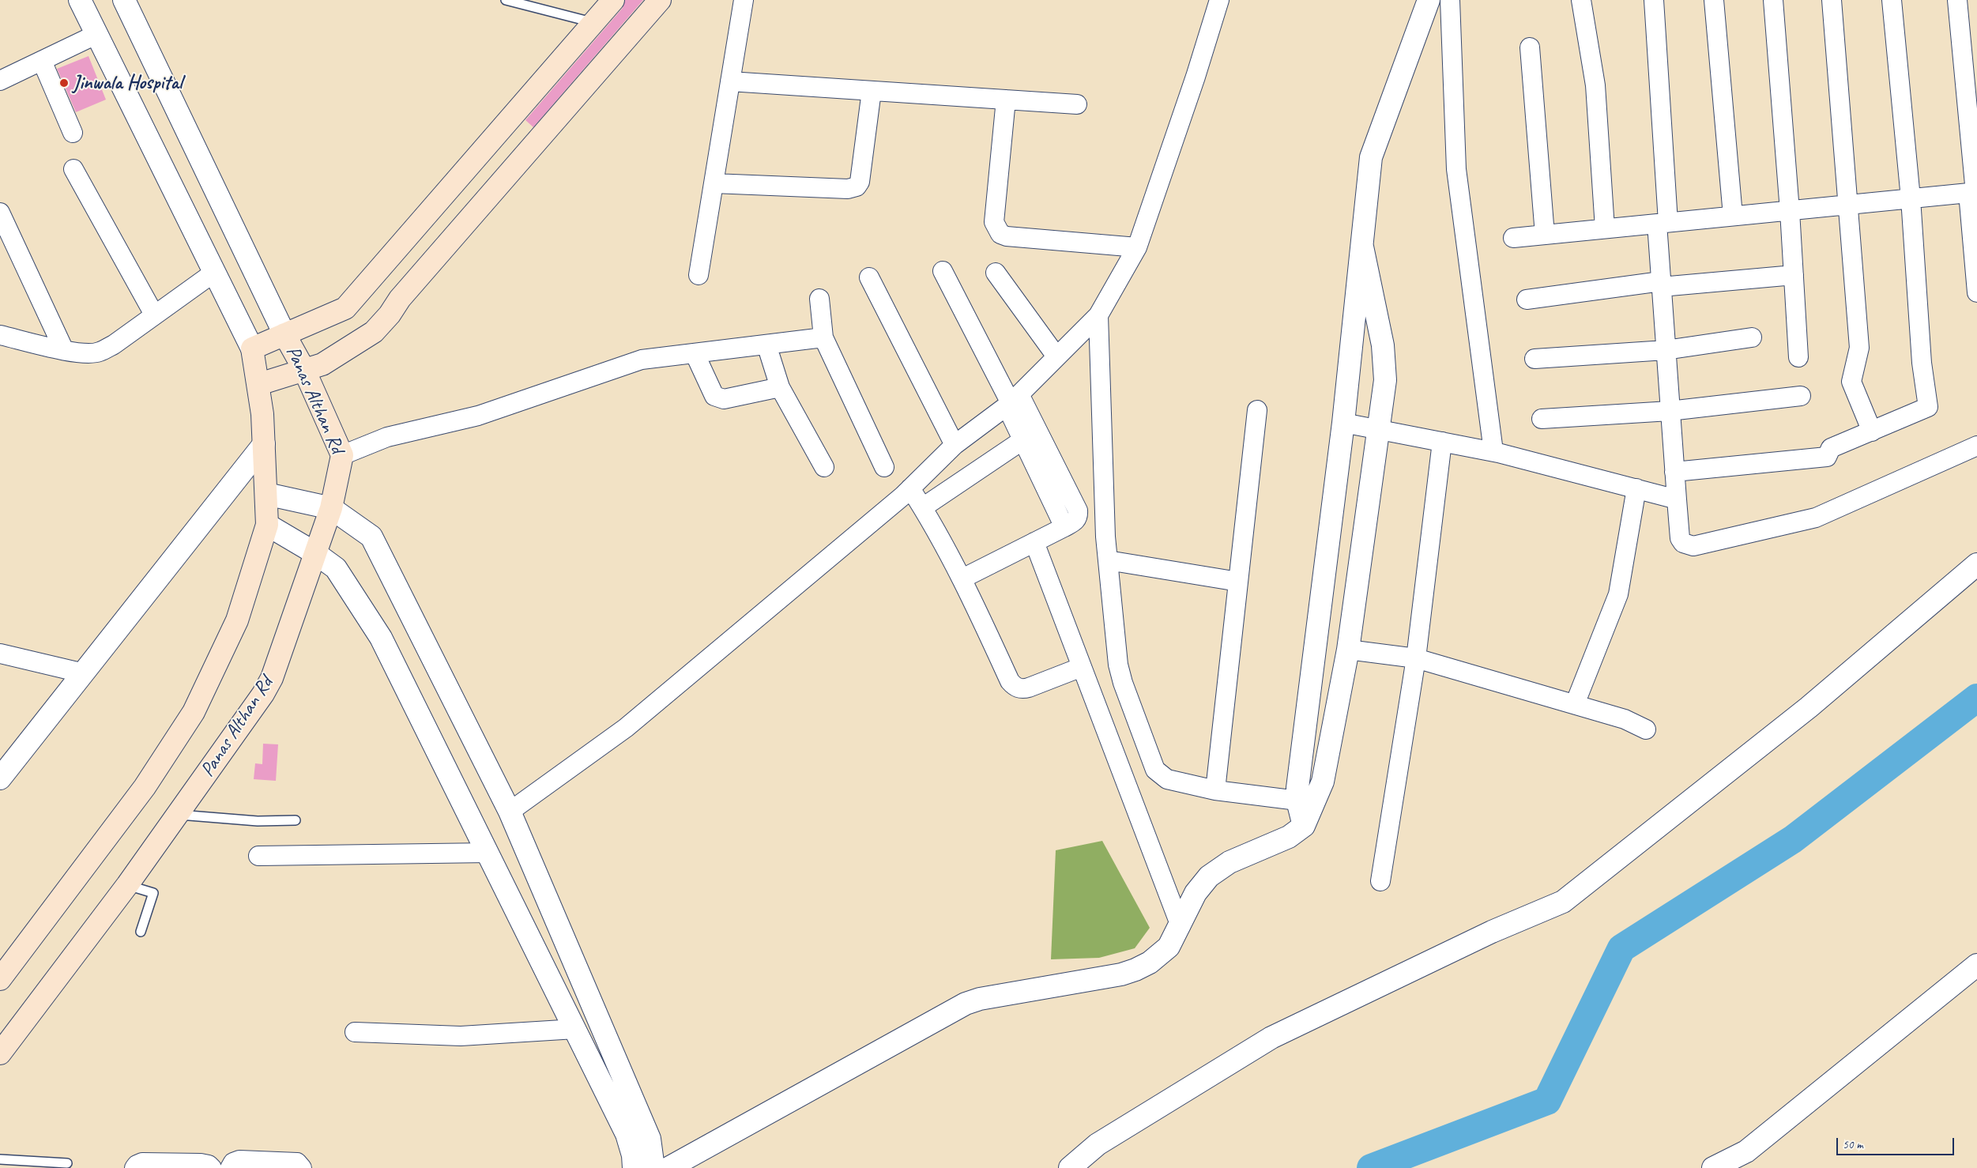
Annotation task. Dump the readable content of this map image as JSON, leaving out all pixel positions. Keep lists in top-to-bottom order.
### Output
{
  "streets": {
    "main road": ["Panas Althan Rd"]
  },
  "places": ["Jinwala Hospital"],
  "scale_bar": "50 m"
}
